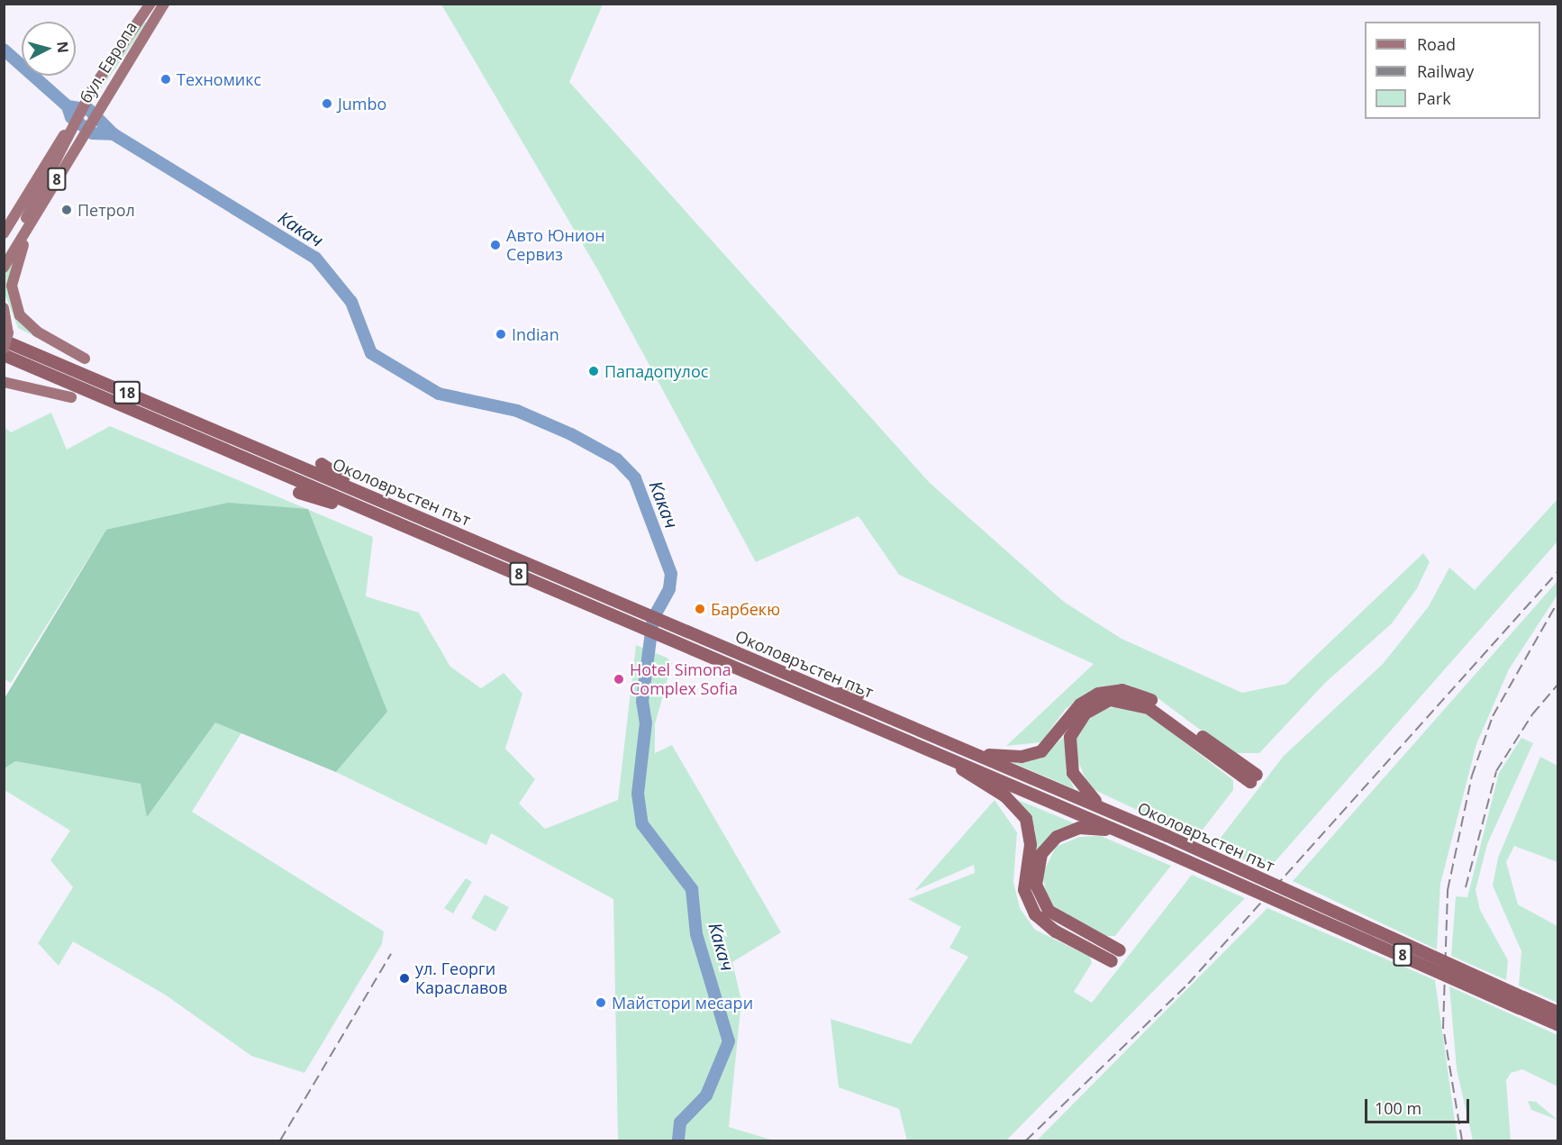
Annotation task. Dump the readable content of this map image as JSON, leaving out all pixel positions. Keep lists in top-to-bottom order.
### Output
{
  "streets": {
    "highway": ["8", "18", "Околовръстен път"],
    "main road": ["бул. Европа"]
  },
  "crossings": [
    ["бул. Европа", "8"],
    ["8", "Околовръстен път"]
  ],
  "water": ["Какач"],
  "places": [
    "Техномикс",
    "Jumbo",
    "Петрол",
    "Авто Юнион Сервиз",
    "Indian",
    "Пападопулос",
    "Барбекю",
    "Hotel Simona Complex Sofia",
    "ул. Георги Караславов",
    "Майстори месари"
  ],
  "legend": ["Road", "Railway", "Park"],
  "scale_bar": "100 m",
  "north": "right"
}
